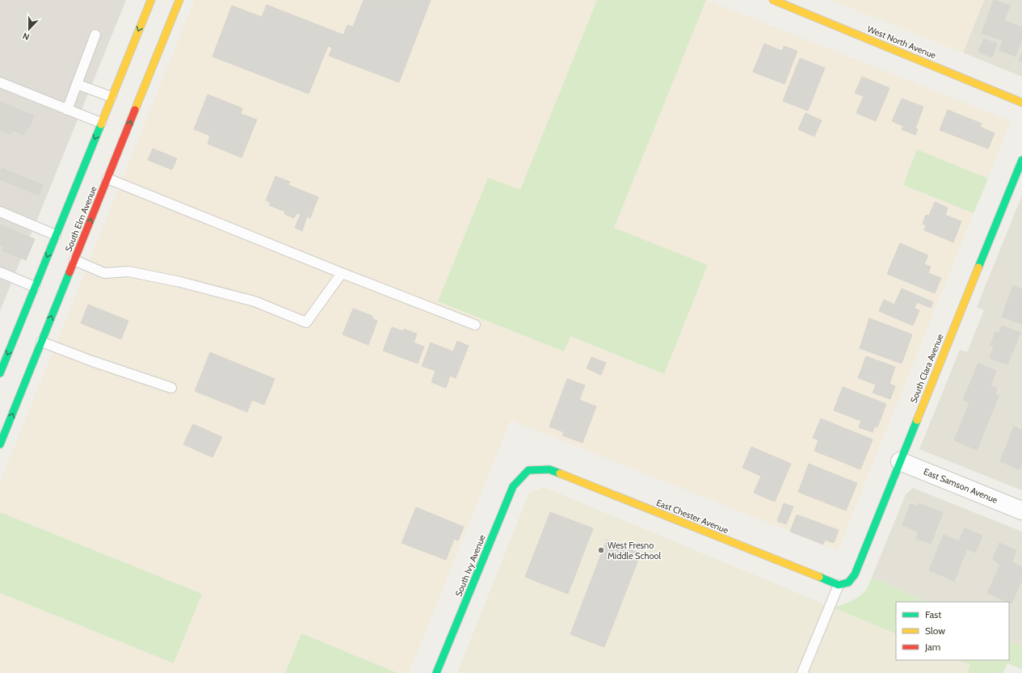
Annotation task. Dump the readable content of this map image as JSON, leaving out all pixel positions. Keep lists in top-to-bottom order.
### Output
{
  "streets": {
    "street": [
      "West North Avenue",
      "South Elm Avenue",
      "South Clara Avenue",
      "East Samson Avenue",
      "East Chester Avenue",
      "South Ivy Avenue"
    ]
  },
  "crossings": [
    ["South Clara Avenue", "East Samson Avenue"],
    ["South Clara Avenue", "East Chester Avenue"],
    ["East Chester Avenue", "South Ivy Avenue"]
  ],
  "places": ["West Fresno Middle School"],
  "legend": ["Fast", "Slow", "Jam"],
  "north": "bottom"
}
